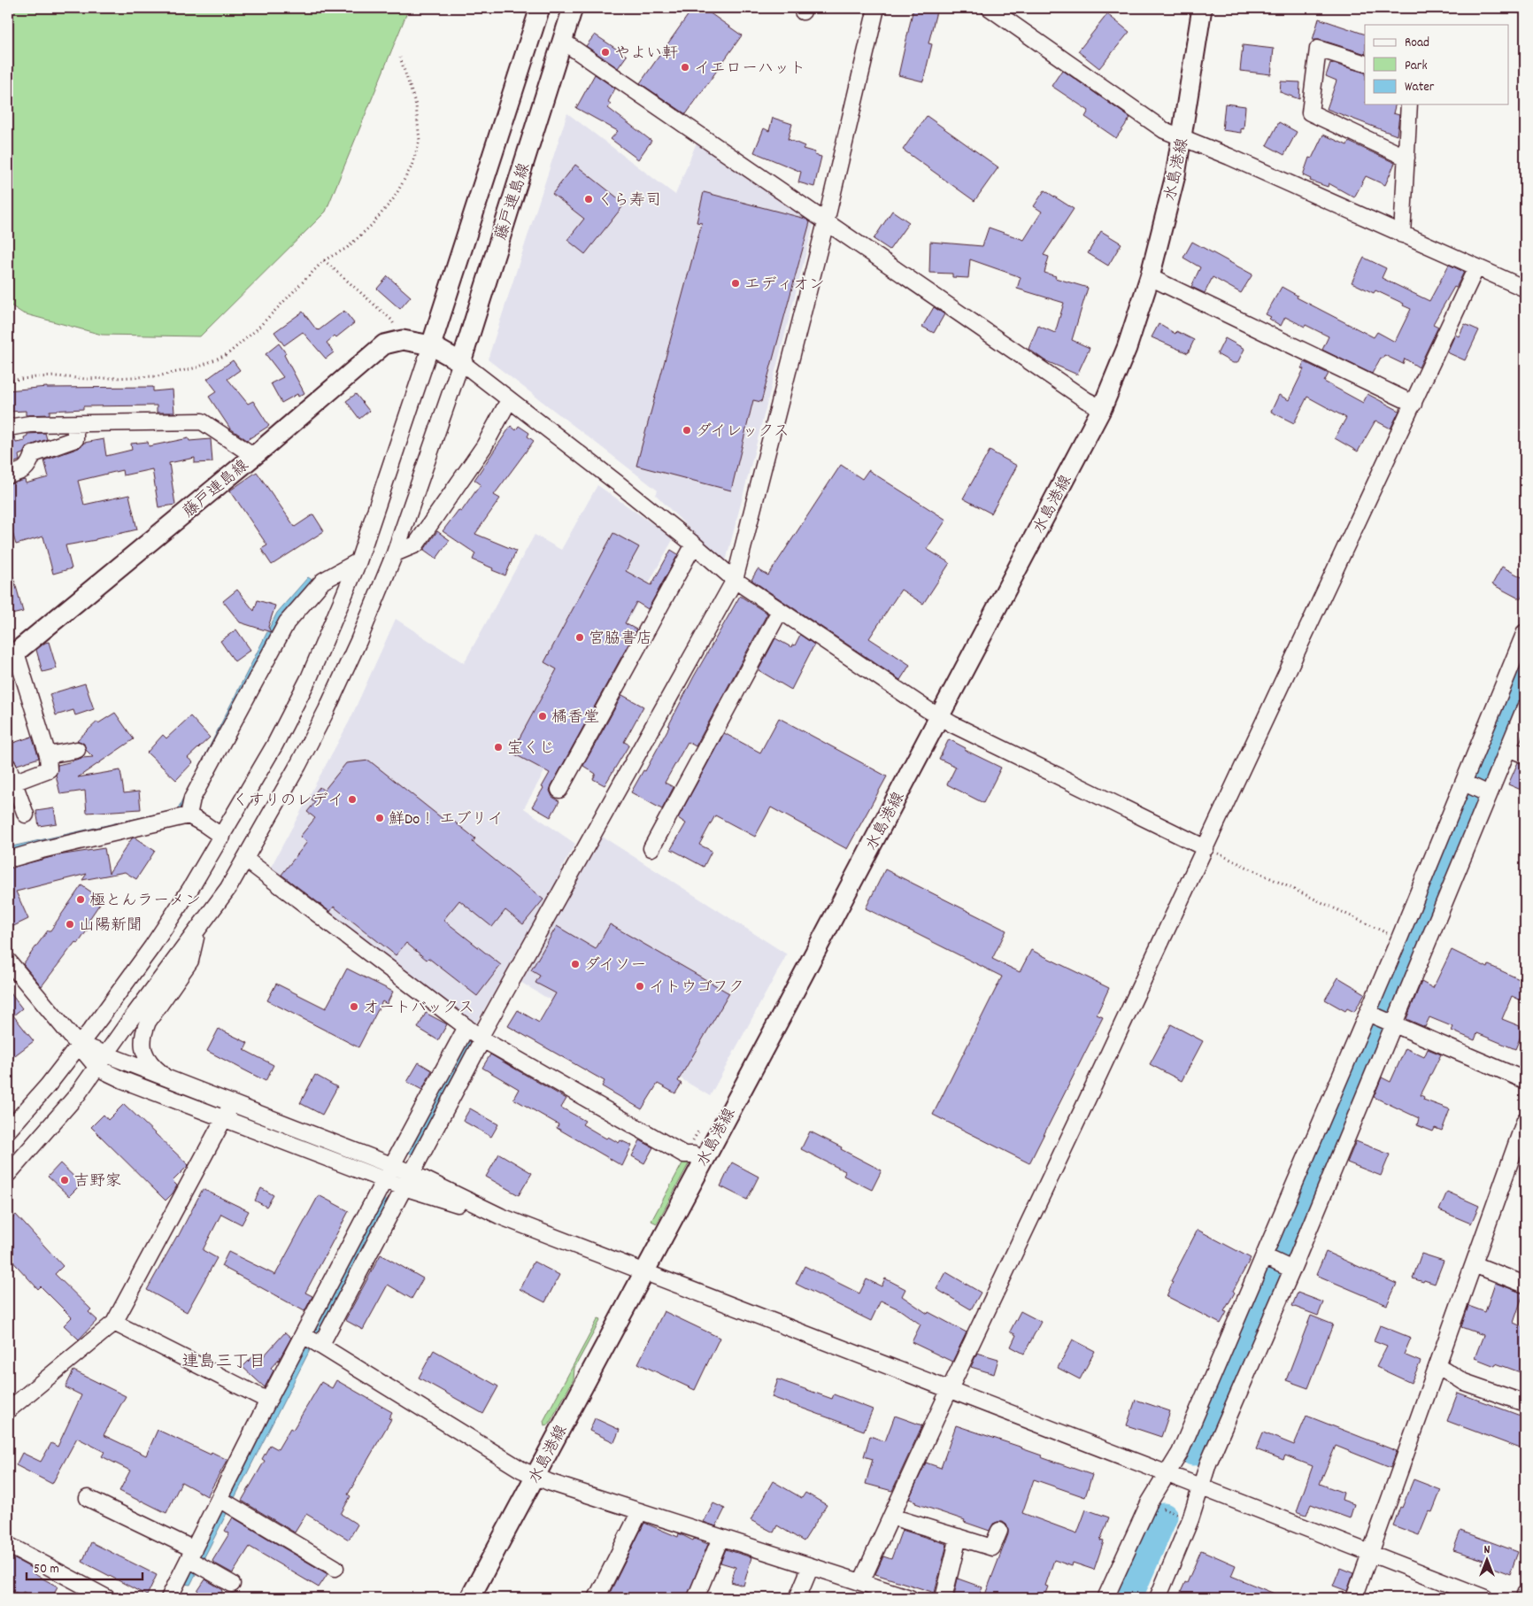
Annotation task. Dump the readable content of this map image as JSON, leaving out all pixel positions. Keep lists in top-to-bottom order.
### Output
{
  "streets": {
    "main road": ["水島港線", "藤戸連島線"]
  },
  "districts": ["連島三丁目"],
  "places": [
    "やよい軒",
    "イエローハット",
    "くら寿司",
    "エディオン",
    "ダイレックス",
    "宮脇書店",
    "橘香堂",
    "宝くじ",
    "くすりのレデイ",
    "鮮Do！ エブリイ",
    "極とんラーメン",
    "山陽新聞",
    "ダイソー",
    "イトウゴフク",
    "オートバックス",
    "吉野家"
  ],
  "legend": ["Road", "Park", "Water"],
  "scale_bar": "50 m",
  "north": "top"
}
